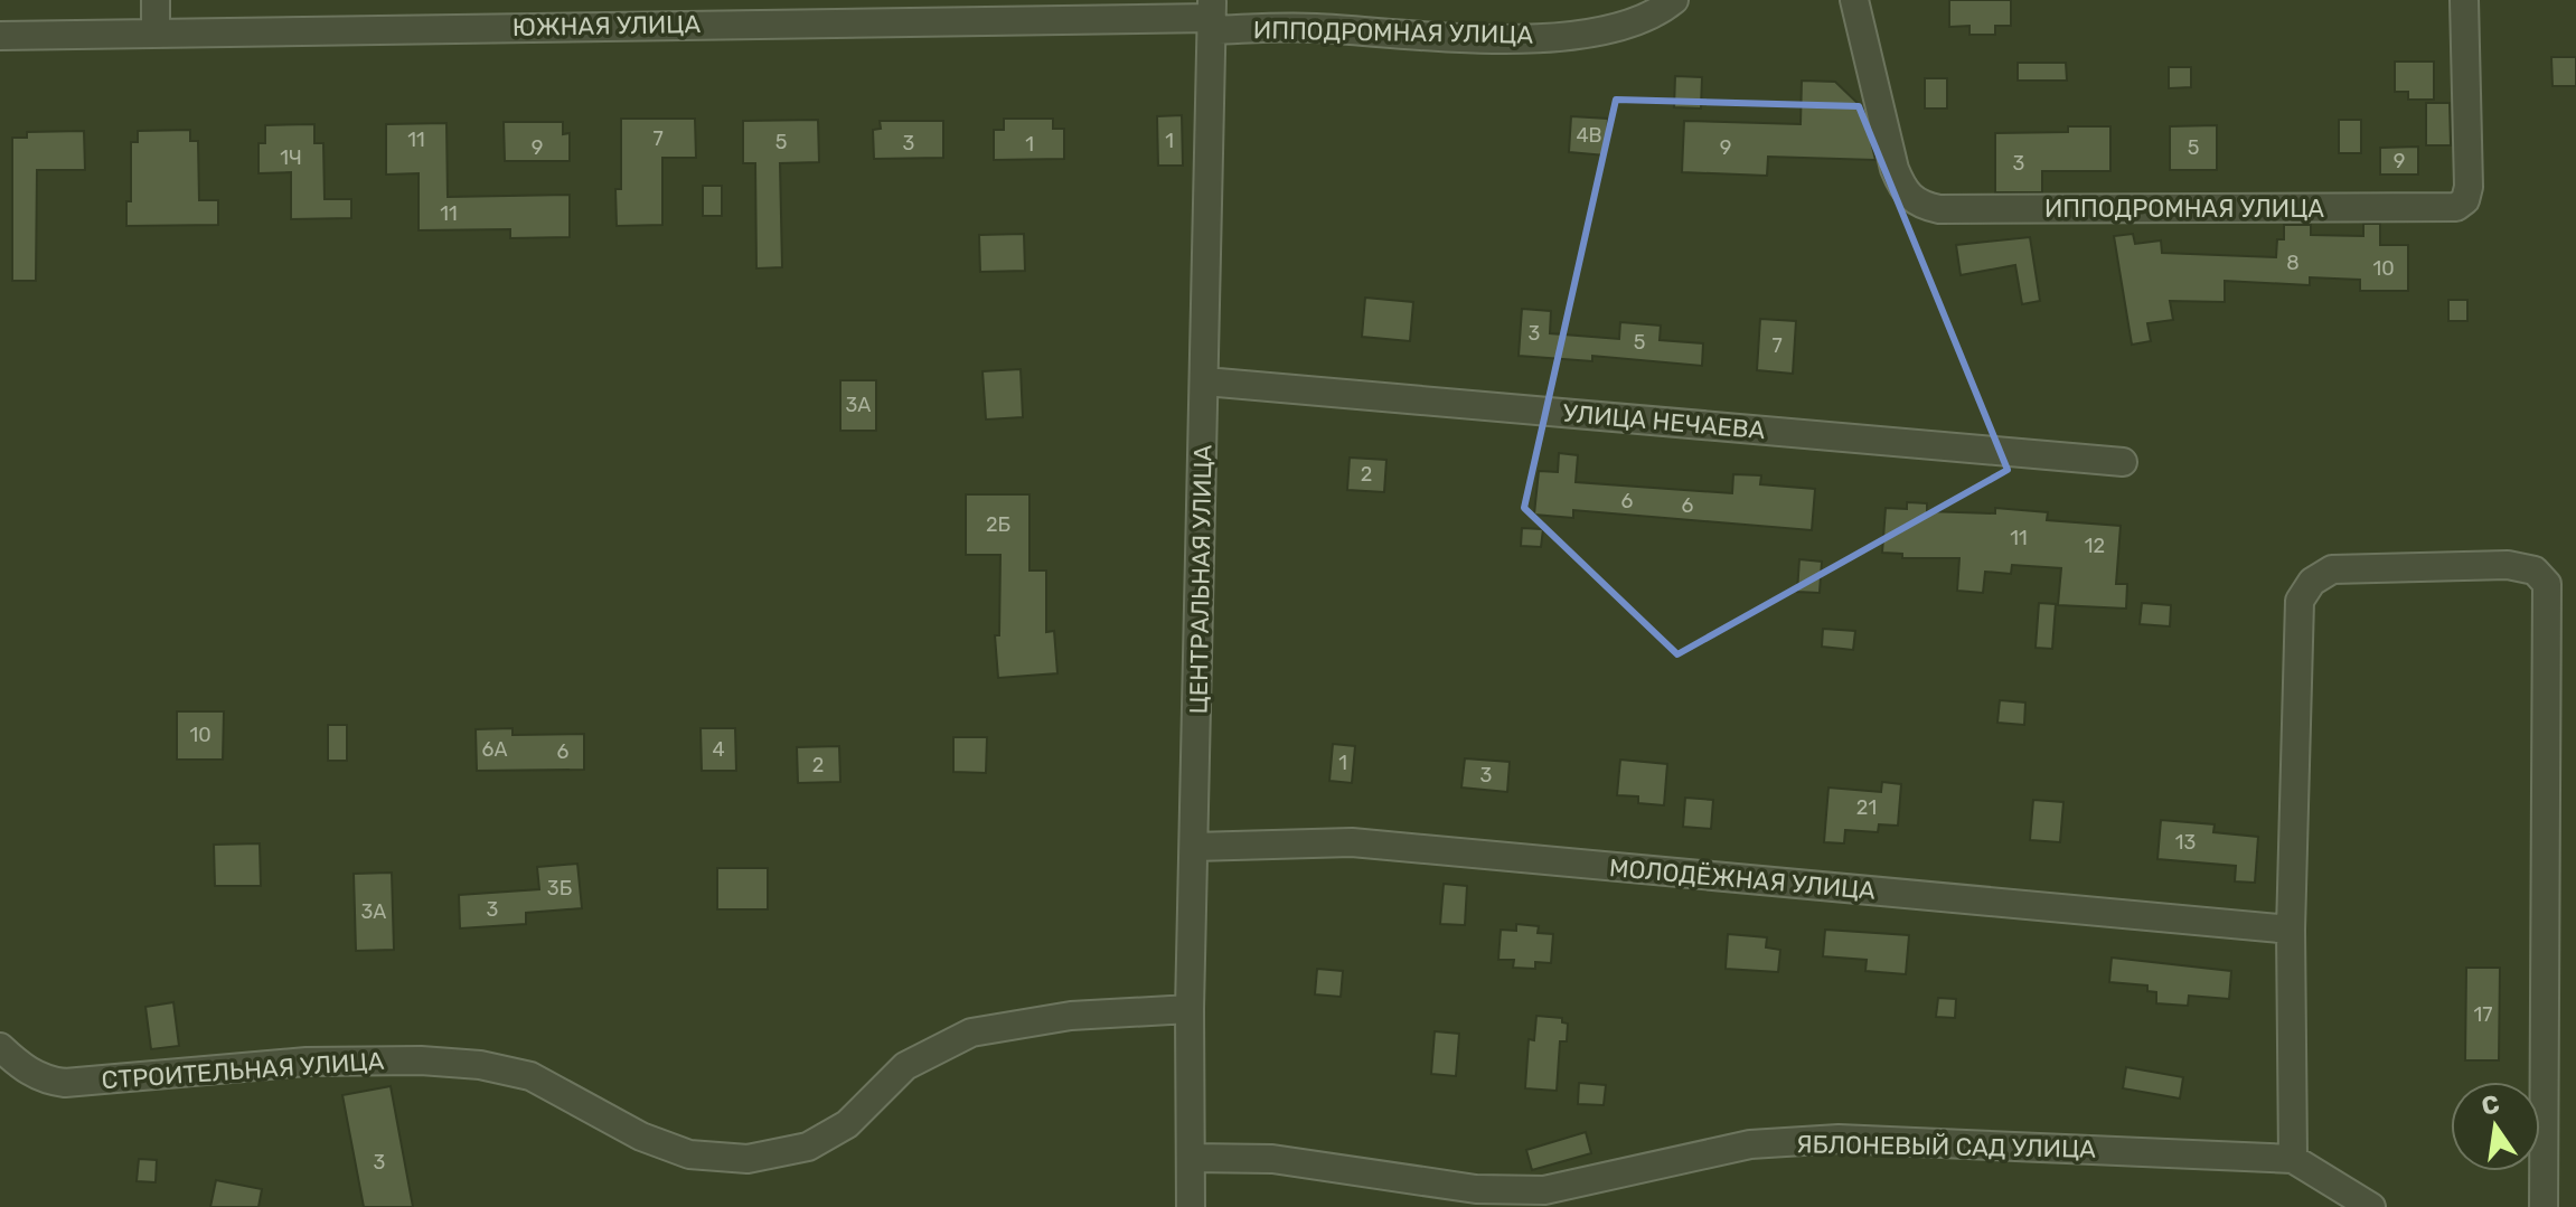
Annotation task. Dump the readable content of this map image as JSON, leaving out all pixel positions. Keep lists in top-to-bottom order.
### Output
{
  "streets": {
    "street": [
      "ЮЖНАЯ УЛИЦА",
      "ИППОДРОМНАЯ УЛИЦА",
      "УЛИЦА НЕЧАЕВА",
      "ЦЕНТРАЛЬНАЯ УЛИЦА",
      "МОЛОДЁЖНАЯ УЛИЦА",
      "СТРОИТЕЛЬНАЯ УЛИЦА",
      "ЯБЛОНЕВЫЙ САД УЛИЦА"
    ]
  },
  "crossings": [
    ["ЮЖНАЯ УЛИЦА", "ИППОДРОМНАЯ УЛИЦА"],
    ["ЮЖНАЯ УЛИЦА", "ЦЕНТРАЛЬНАЯ УЛИЦА"],
    ["ИППОДРОМНАЯ УЛИЦА", "ЦЕНТРАЛЬНАЯ УЛИЦА"],
    ["УЛИЦА НЕЧАЕВА", "ЦЕНТРАЛЬНАЯ УЛИЦА"],
    ["ЦЕНТРАЛЬНАЯ УЛИЦА", "МОЛОДЁЖНАЯ УЛИЦА"],
    ["ЦЕНТРАЛЬНАЯ УЛИЦА", "СТРОИТЕЛЬНАЯ УЛИЦА"],
    ["ЦЕНТРАЛЬНАЯ УЛИЦА", "ЯБЛОНЕВЫЙ САД УЛИЦА"]
  ],
  "house_numbers": [
    "4В",
    "7",
    "11",
    "1",
    "5",
    "3",
    "1",
    "9",
    "9",
    "5",
    "1Ч",
    "9",
    "3",
    "11",
    "8",
    "10",
    "3",
    "5",
    "7",
    "3А",
    "2",
    "6",
    "6",
    "2Б",
    "11",
    "12",
    "10",
    "6А",
    "4",
    "6",
    "1",
    "2",
    "3",
    "21",
    "13",
    "3Б",
    "3",
    "3А",
    "17",
    "3"
  ],
  "north": "top"
}
